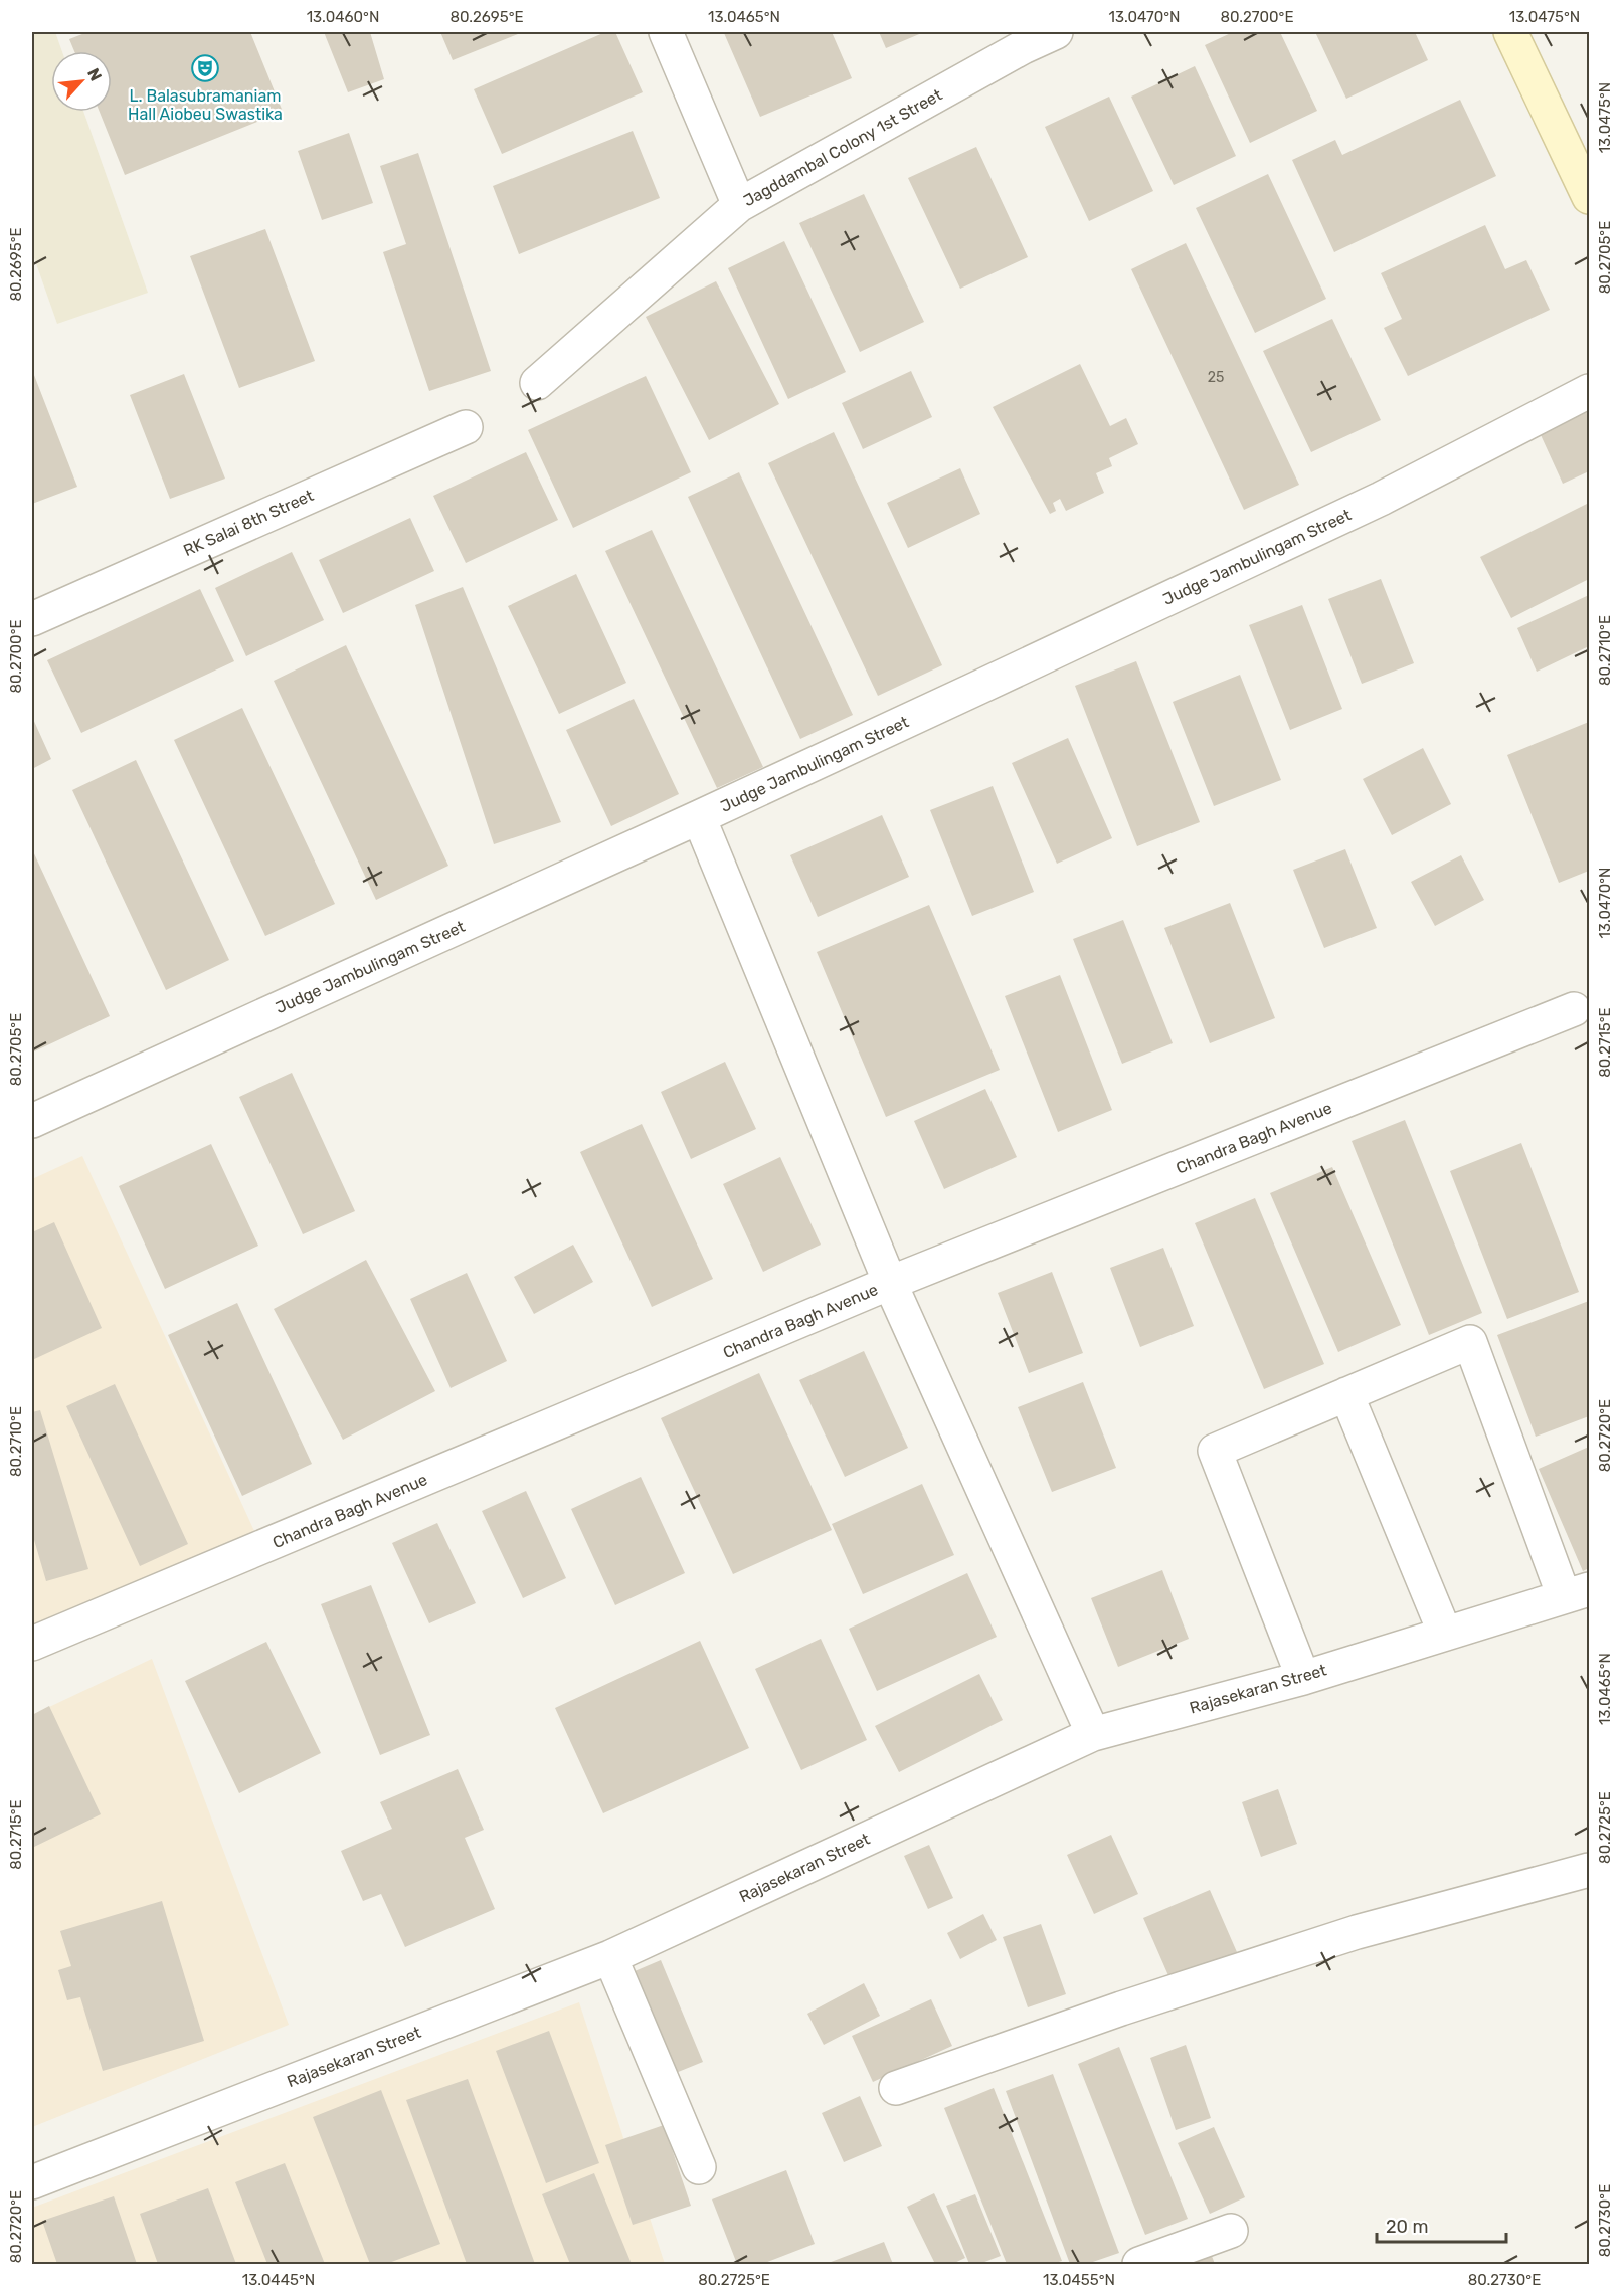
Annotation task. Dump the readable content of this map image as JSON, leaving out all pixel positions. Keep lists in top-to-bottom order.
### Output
{
  "streets": {
    "street": [
      "Jagddambal Colony 1st Street",
      "RK Salai 8th Street",
      "Judge Jambulingam Street",
      "Chandra Bagh Avenue",
      "Rajasekaran Street"
    ]
  },
  "places": {
    "theatre": ["L. Balasubramaniam Hall Aiobeu Swastika"]
  },
  "house_numbers": ["25"],
  "scale_bar": "20 m",
  "north": "top right",
  "coordinates": [
    "13.0460°N",
    "80.2695°E",
    "13.0465°N",
    "13.0470°N",
    "80.2700°E",
    "13.0475°N",
    "80.2705°E",
    "80.2710°E",
    "80.2715°E",
    "80.2720°E",
    "80.2725°E",
    "80.2730°E",
    "13.0445°N",
    "13.0455°N"
  ]
}
